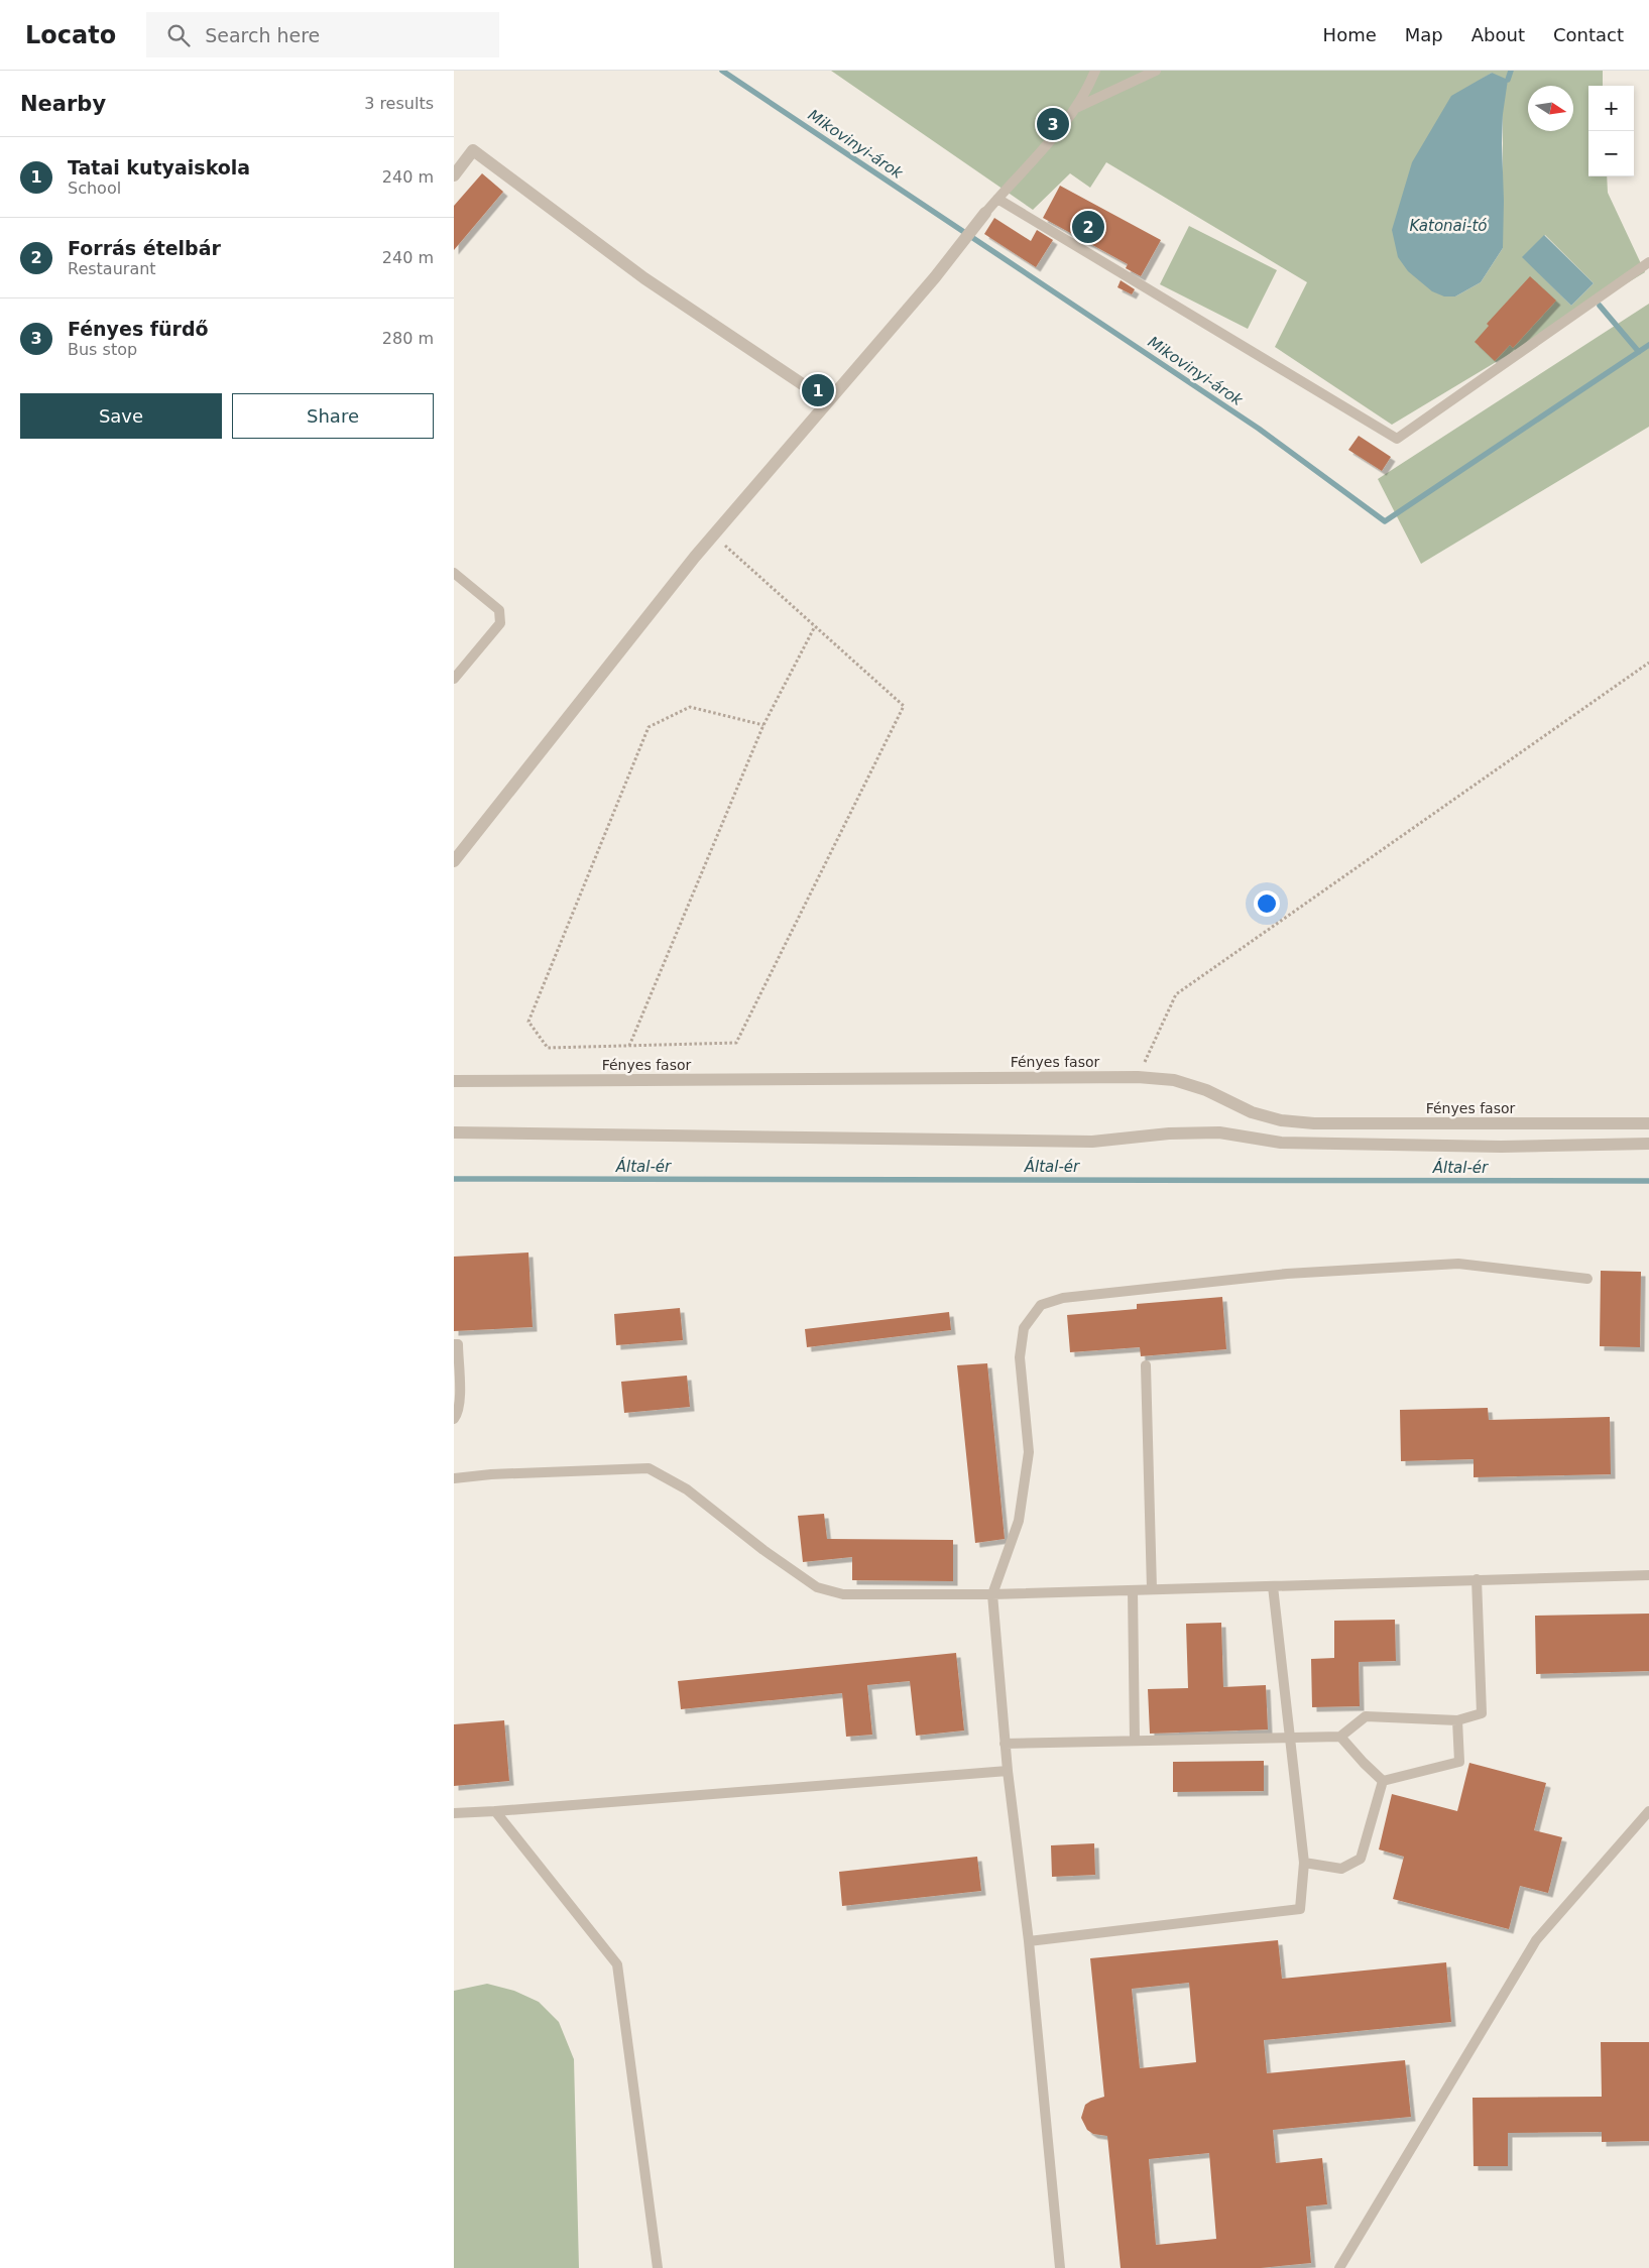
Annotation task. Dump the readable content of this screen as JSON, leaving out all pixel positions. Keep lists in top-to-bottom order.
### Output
{
  "streets": {
    "street": ["Fényes fasor"]
  },
  "water": ["Mikovinyi-árok", "Katonai-tó", "Által-ér"],
  "north": "right",
  "page": {
    "header": "Locato",
    "search": "Search here",
    "nav": [
      "Home",
      "Map",
      "About",
      "Contact"
    ],
    "heading": ["Nearby", "3 results"],
    "map_buttons": ["+", "−"],
    "pins": ["3", "2", "1"],
    "list": [
      {
        "mark": "1",
        "name": "Tatai kutyaiskola",
        "note": "School",
        "value": "240 m"
      },
      {
        "mark": "2",
        "name": "Forrás ételbár",
        "note": "Restaurant",
        "value": "240 m"
      },
      {
        "mark": "3",
        "name": "Fényes fürdő",
        "note": "Bus stop",
        "value": "280 m"
      }
    ],
    "buttons": ["Save", "Share"]
  }
}
